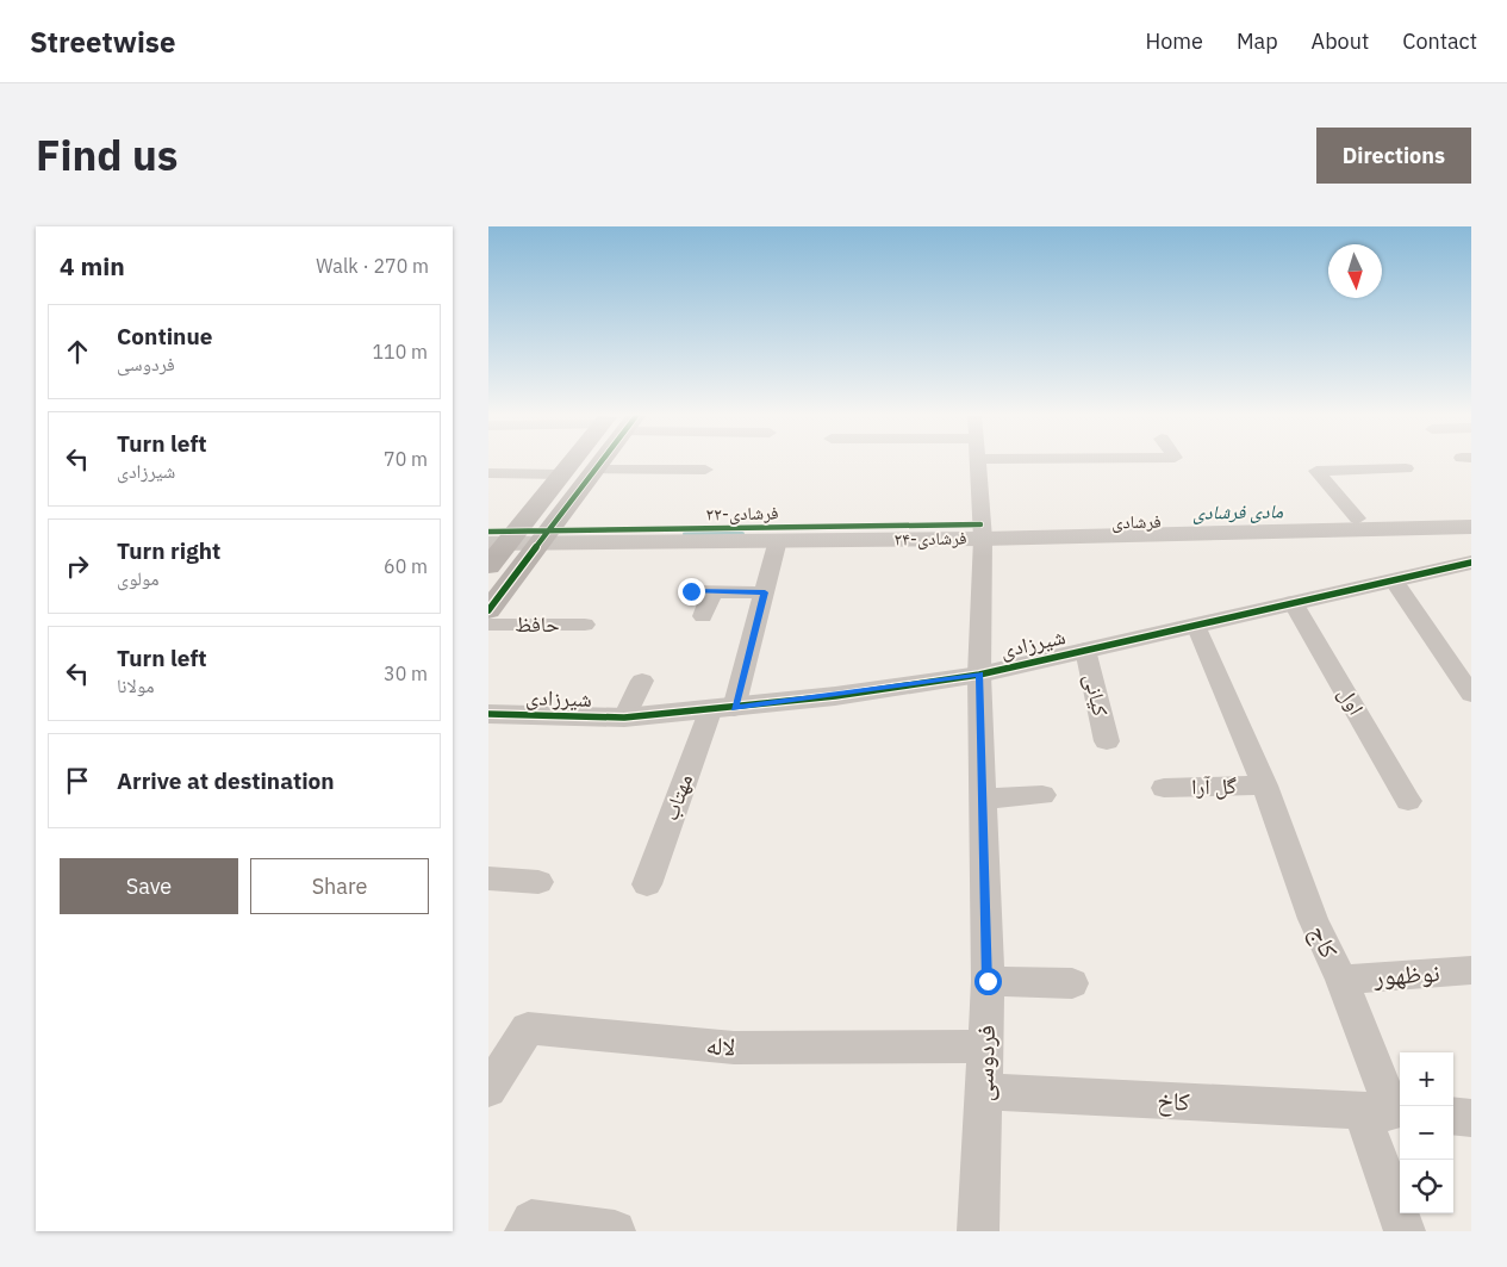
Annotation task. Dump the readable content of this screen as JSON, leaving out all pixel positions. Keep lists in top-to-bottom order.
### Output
{
  "streets": {
    "street": [
      "۲۲-فرشادی",
      "۲۴-فرشادی",
      "حافظ",
      "شیرزادی",
      "کیانی",
      "اول",
      "گل آرا",
      "مهتاب",
      "کاج",
      "نوظهور",
      "لاله",
      "فردوسی",
      "کاخ"
    ]
  },
  "crossings": [
    ["۲۲-فرشادی", "۲۴-فرشادی"],
    ["۲۲-فرشادی", "فردوسی"],
    ["۲۴-فرشادی", "مهتاب"],
    ["۲۴-فرشادی", "فردوسی"],
    ["شیرزادی", "کیانی"],
    ["شیرزادی", "اول"],
    ["شیرزادی", "مهتاب"],
    ["شیرزادی", "کاج"],
    ["شیرزادی", "فردوسی"],
    ["گل آرا", "کاج"],
    ["کاج", "نوظهور"],
    ["کاج", "کاخ"],
    ["لاله", "فردوسی"],
    ["فردوسی", "کاخ"]
  ],
  "water": ["مادی فرشادی"],
  "north": "bottom",
  "page": {
    "header": "Streetwise",
    "nav": [
      "Home",
      "Map",
      "About",
      "Contact"
    ],
    "title": "Find us",
    "buttons": [
      "Directions",
      ["Save", "Share"]
    ],
    "heading": ["4 min", "Walk · 270 m"],
    "list": [
      ["Continue", "فردوسی", "110 m"],
      ["Turn left", "شیرزادی", "70 m"],
      ["Turn right", "مولوی", "60 m"],
      ["Turn left", "مولانا", "30 m"],
      "Arrive at destination"
    ],
    "map_buttons": ["+", "−"]
  }
}
